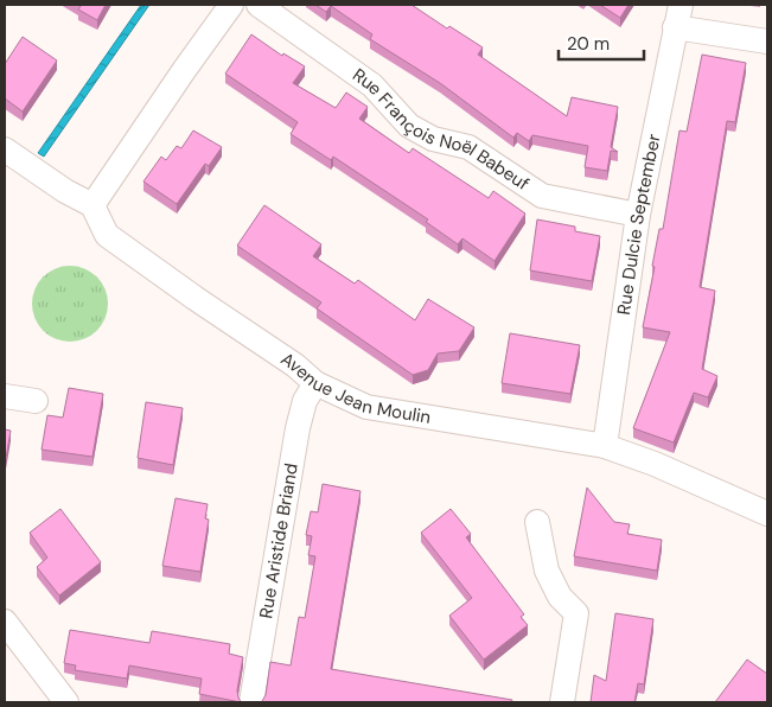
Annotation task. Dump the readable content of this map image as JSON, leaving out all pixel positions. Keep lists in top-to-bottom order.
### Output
{
  "streets": {
    "street": [
      "Rue François Noël Babeuf",
      "Rue Dulcie September",
      "Avenue Jean Moulin",
      "Rue Aristide Briand"
    ]
  },
  "crossings": [
    ["Rue François Noël Babeuf", "Rue Dulcie September"],
    ["Rue Dulcie September", "Avenue Jean Moulin"],
    ["Avenue Jean Moulin", "Rue Aristide Briand"]
  ],
  "scale_bar": "20 m"
}
